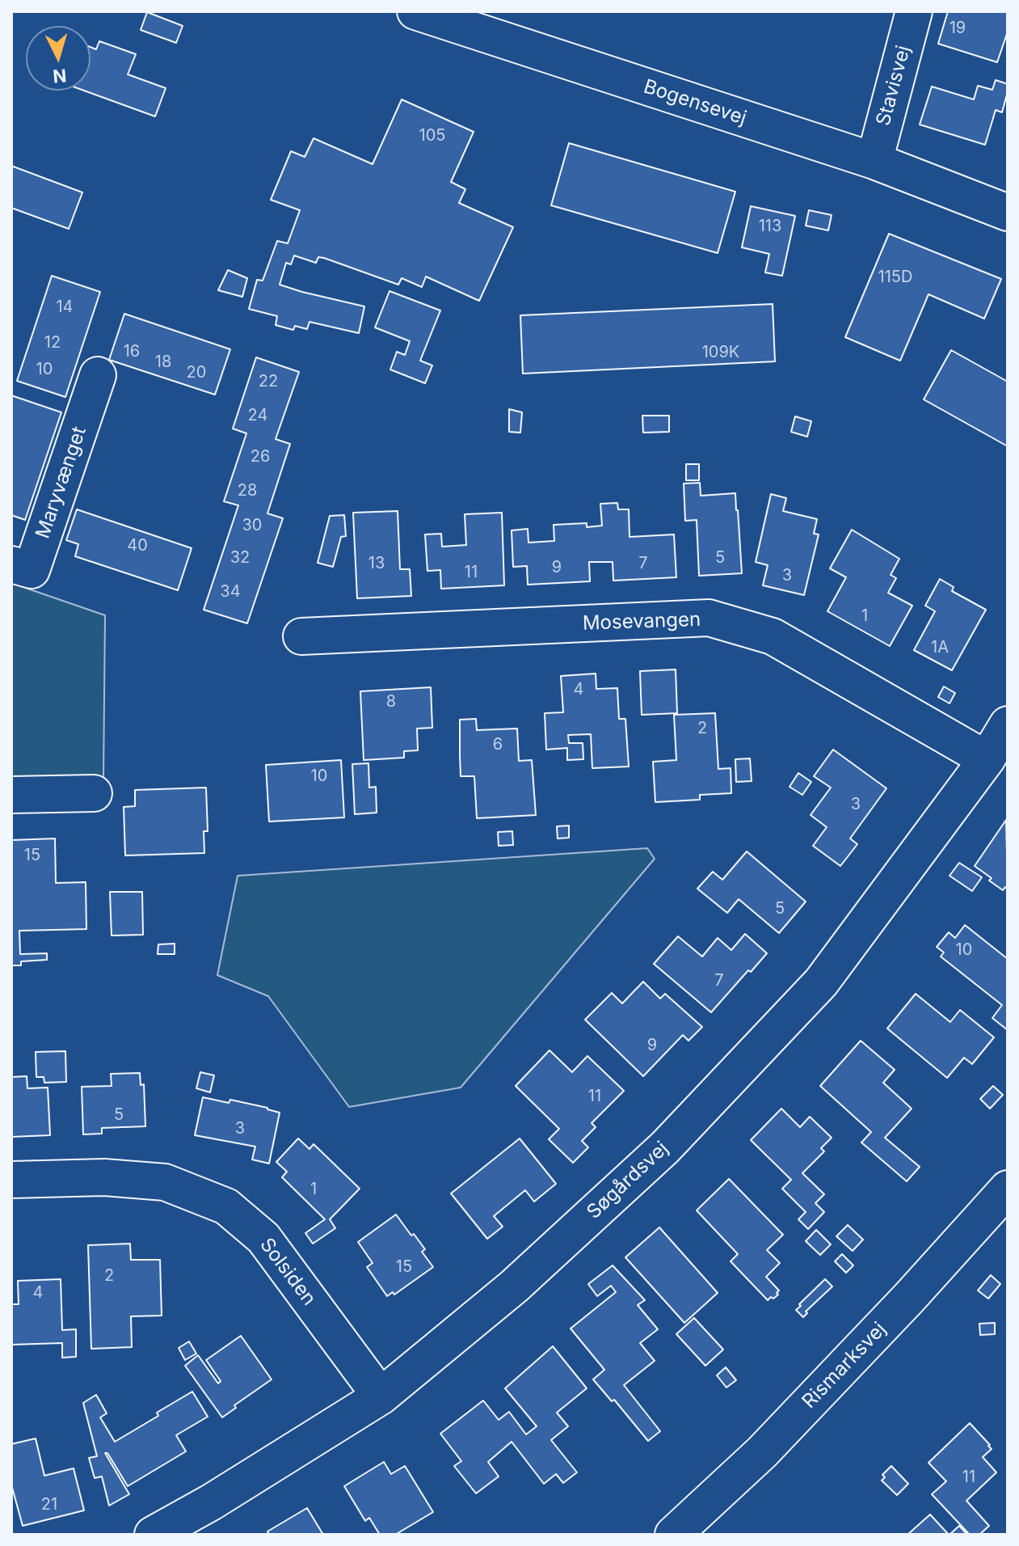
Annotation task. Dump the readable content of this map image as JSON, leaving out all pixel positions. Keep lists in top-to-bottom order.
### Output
{
  "streets": {
    "street": [
      "Stavisvej",
      "Bogensevej",
      "Maryvænget",
      "Mosevangen",
      "Søgårdsvej",
      "Solsiden",
      "Rismarksvej"
    ]
  },
  "crossings": [
    ["Stavisvej", "Bogensevej"],
    ["Mosevangen", "Søgårdsvej"],
    ["Søgårdsvej", "Solsiden"]
  ],
  "house_numbers": [
    "19",
    "105",
    "113",
    "115D",
    "14",
    "12",
    "16",
    "109K",
    "18",
    "10",
    "20",
    "22",
    "24",
    "26",
    "28",
    "30",
    "40",
    "32",
    "5",
    "13",
    "7",
    "9",
    "11",
    "3",
    "34",
    "1",
    "1A",
    "4",
    "8",
    "2",
    "6",
    "10",
    "3",
    "15",
    "5",
    "10",
    "7",
    "9",
    "11",
    "5",
    "3",
    "1",
    "15",
    "2",
    "4",
    "11",
    "21"
  ],
  "north": "bottom"
}
